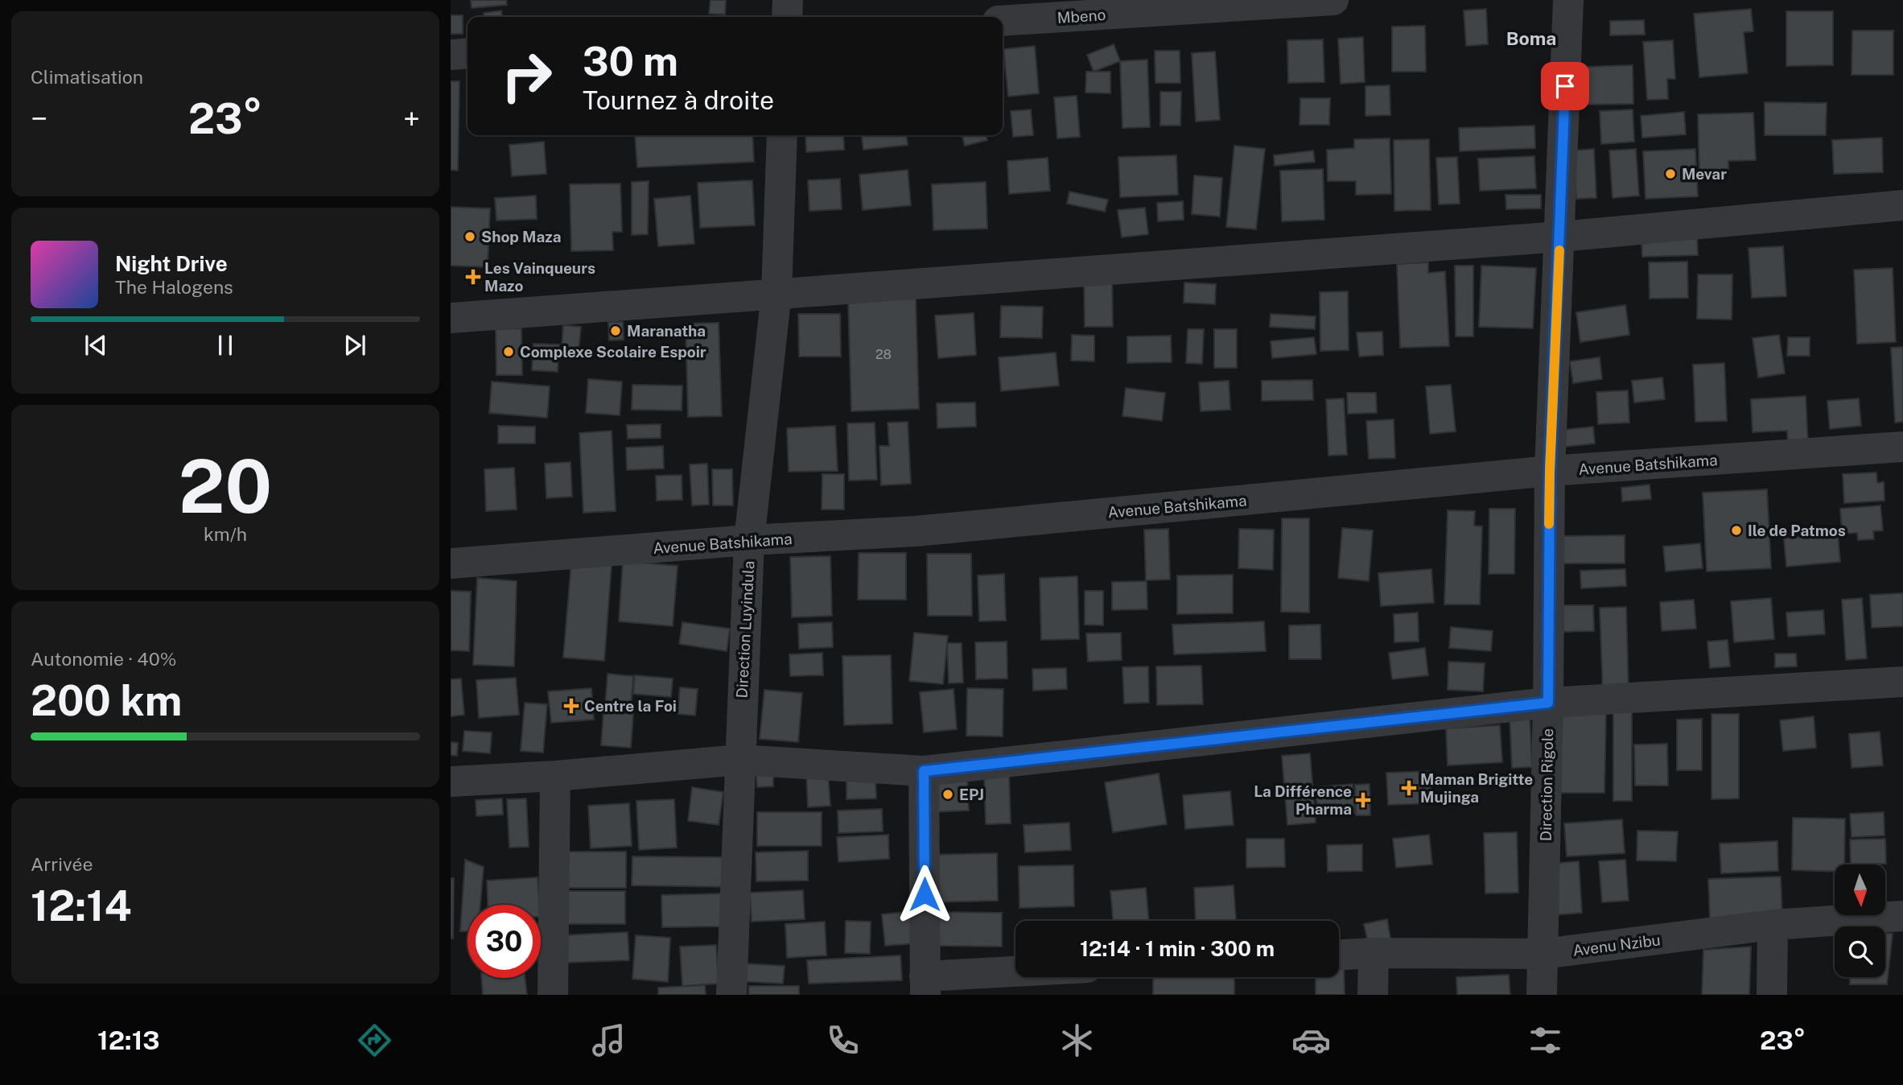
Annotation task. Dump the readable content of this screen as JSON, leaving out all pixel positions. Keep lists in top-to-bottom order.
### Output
{
  "streets": {
    "street": [
      "Mbeno",
      "Avenue Batshikama",
      "Direction Luyindula",
      "Direction Rigole",
      "Avenu Nzibu"
    ]
  },
  "crossings": [
    ["Avenue Batshikama", "Direction Luyindula"],
    ["Avenue Batshikama", "Direction Rigole"],
    ["Direction Rigole", "Avenu Nzibu"]
  ],
  "districts": ["Boma"],
  "places": {
    "other": [
      "Mevar",
      "Shop Maza",
      "Maranatha",
      "Complexe Scolaire Espoir",
      "Ile de Patmos",
      "EPJ"
    ],
    "health": [
      "Les Vainqueurs Mazo",
      "Centre la Foi",
      "Maman Brigitte Mujinga",
      "La Différence Pharma"
    ]
  },
  "house_numbers": ["28"],
  "north": "bottom",
  "page": {
    "tile": [
      "Climatisation",
      ["20", "km/h"],
      ["Autonomie · 40%", "200 km"],
      ["Arrivée", "12:14"]
    ],
    "turn": ["30 m", "Tournez à droite"],
    "heat": ["−", "23°", "+"],
    "song": ["Night Drive", "The Halogens"],
    "limit": "30",
    "trip": "12:14 · 1 min · 300 m",
    "tabs": ["12:13", "23°"]
  }
}
